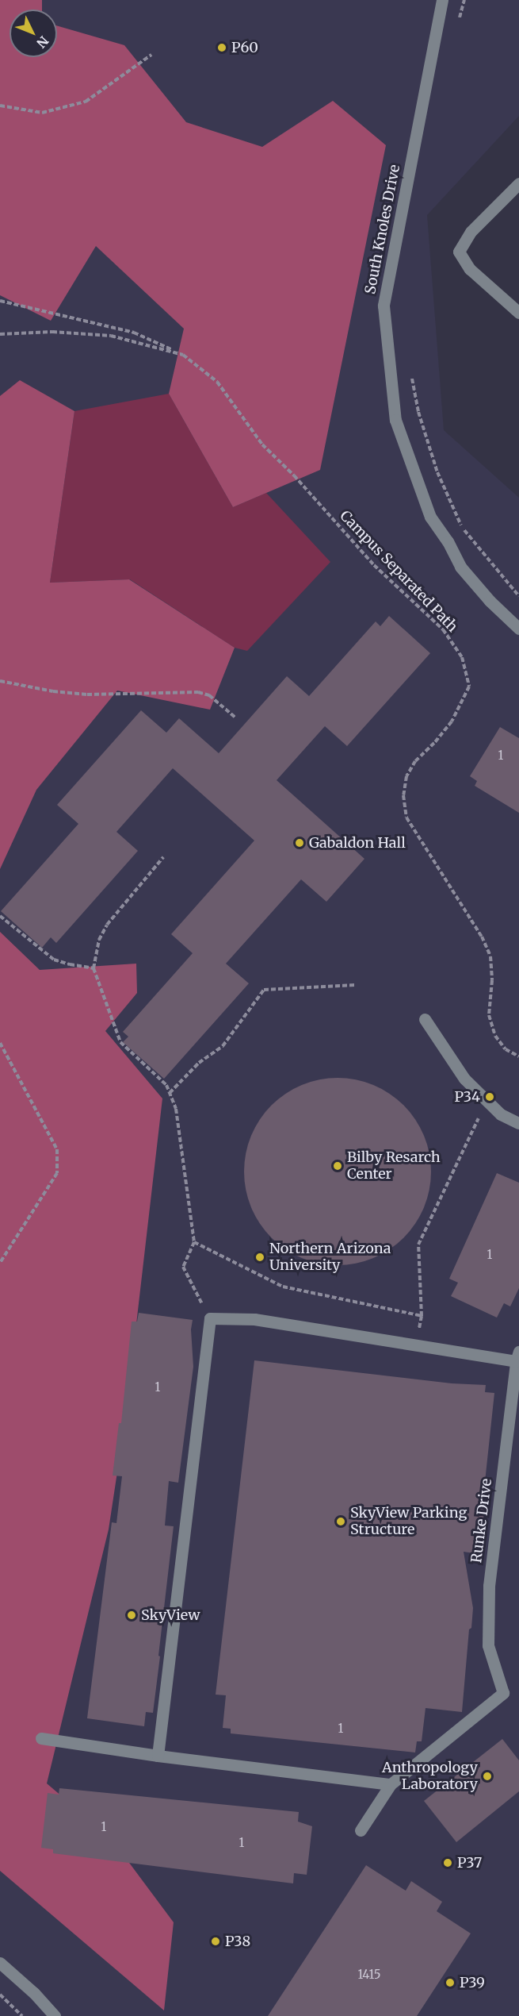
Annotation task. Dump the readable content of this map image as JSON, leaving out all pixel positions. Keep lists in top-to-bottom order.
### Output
{
  "streets": {
    "street": ["South Knoles Drive", "Runke Drive"],
    "path": ["Campus Separated Path"]
  },
  "places": [
    "P60",
    "Gabaldon Hall",
    "P34",
    "Bilby Resarch Center",
    "Northern Arizona University",
    "SkyView Parking Structure",
    "SkyView",
    "Anthropology Laboratory",
    "P37",
    "P38",
    "P39"
  ],
  "house_numbers": [
    "1",
    "1",
    "1",
    "1",
    "1",
    "1",
    "1415"
  ],
  "north": "bottom right"
}
